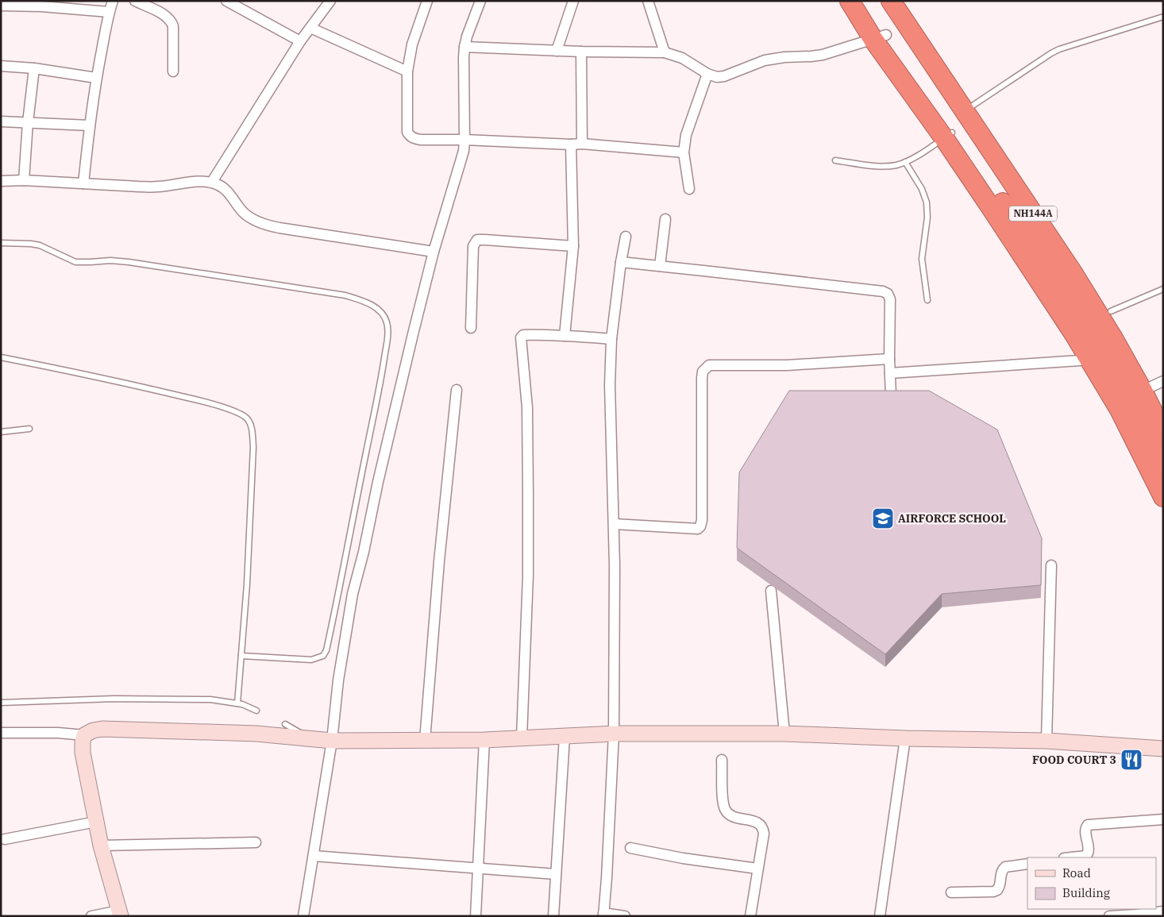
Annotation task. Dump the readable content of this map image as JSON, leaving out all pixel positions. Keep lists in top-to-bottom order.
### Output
{
  "streets": {
    "highway": ["NH144A"]
  },
  "places": {
    "school or university": ["AIRFORCE SCHOOL"],
    "restaurant": ["FOOD COURT 3"]
  },
  "legend": ["Road", "Building"]
}
